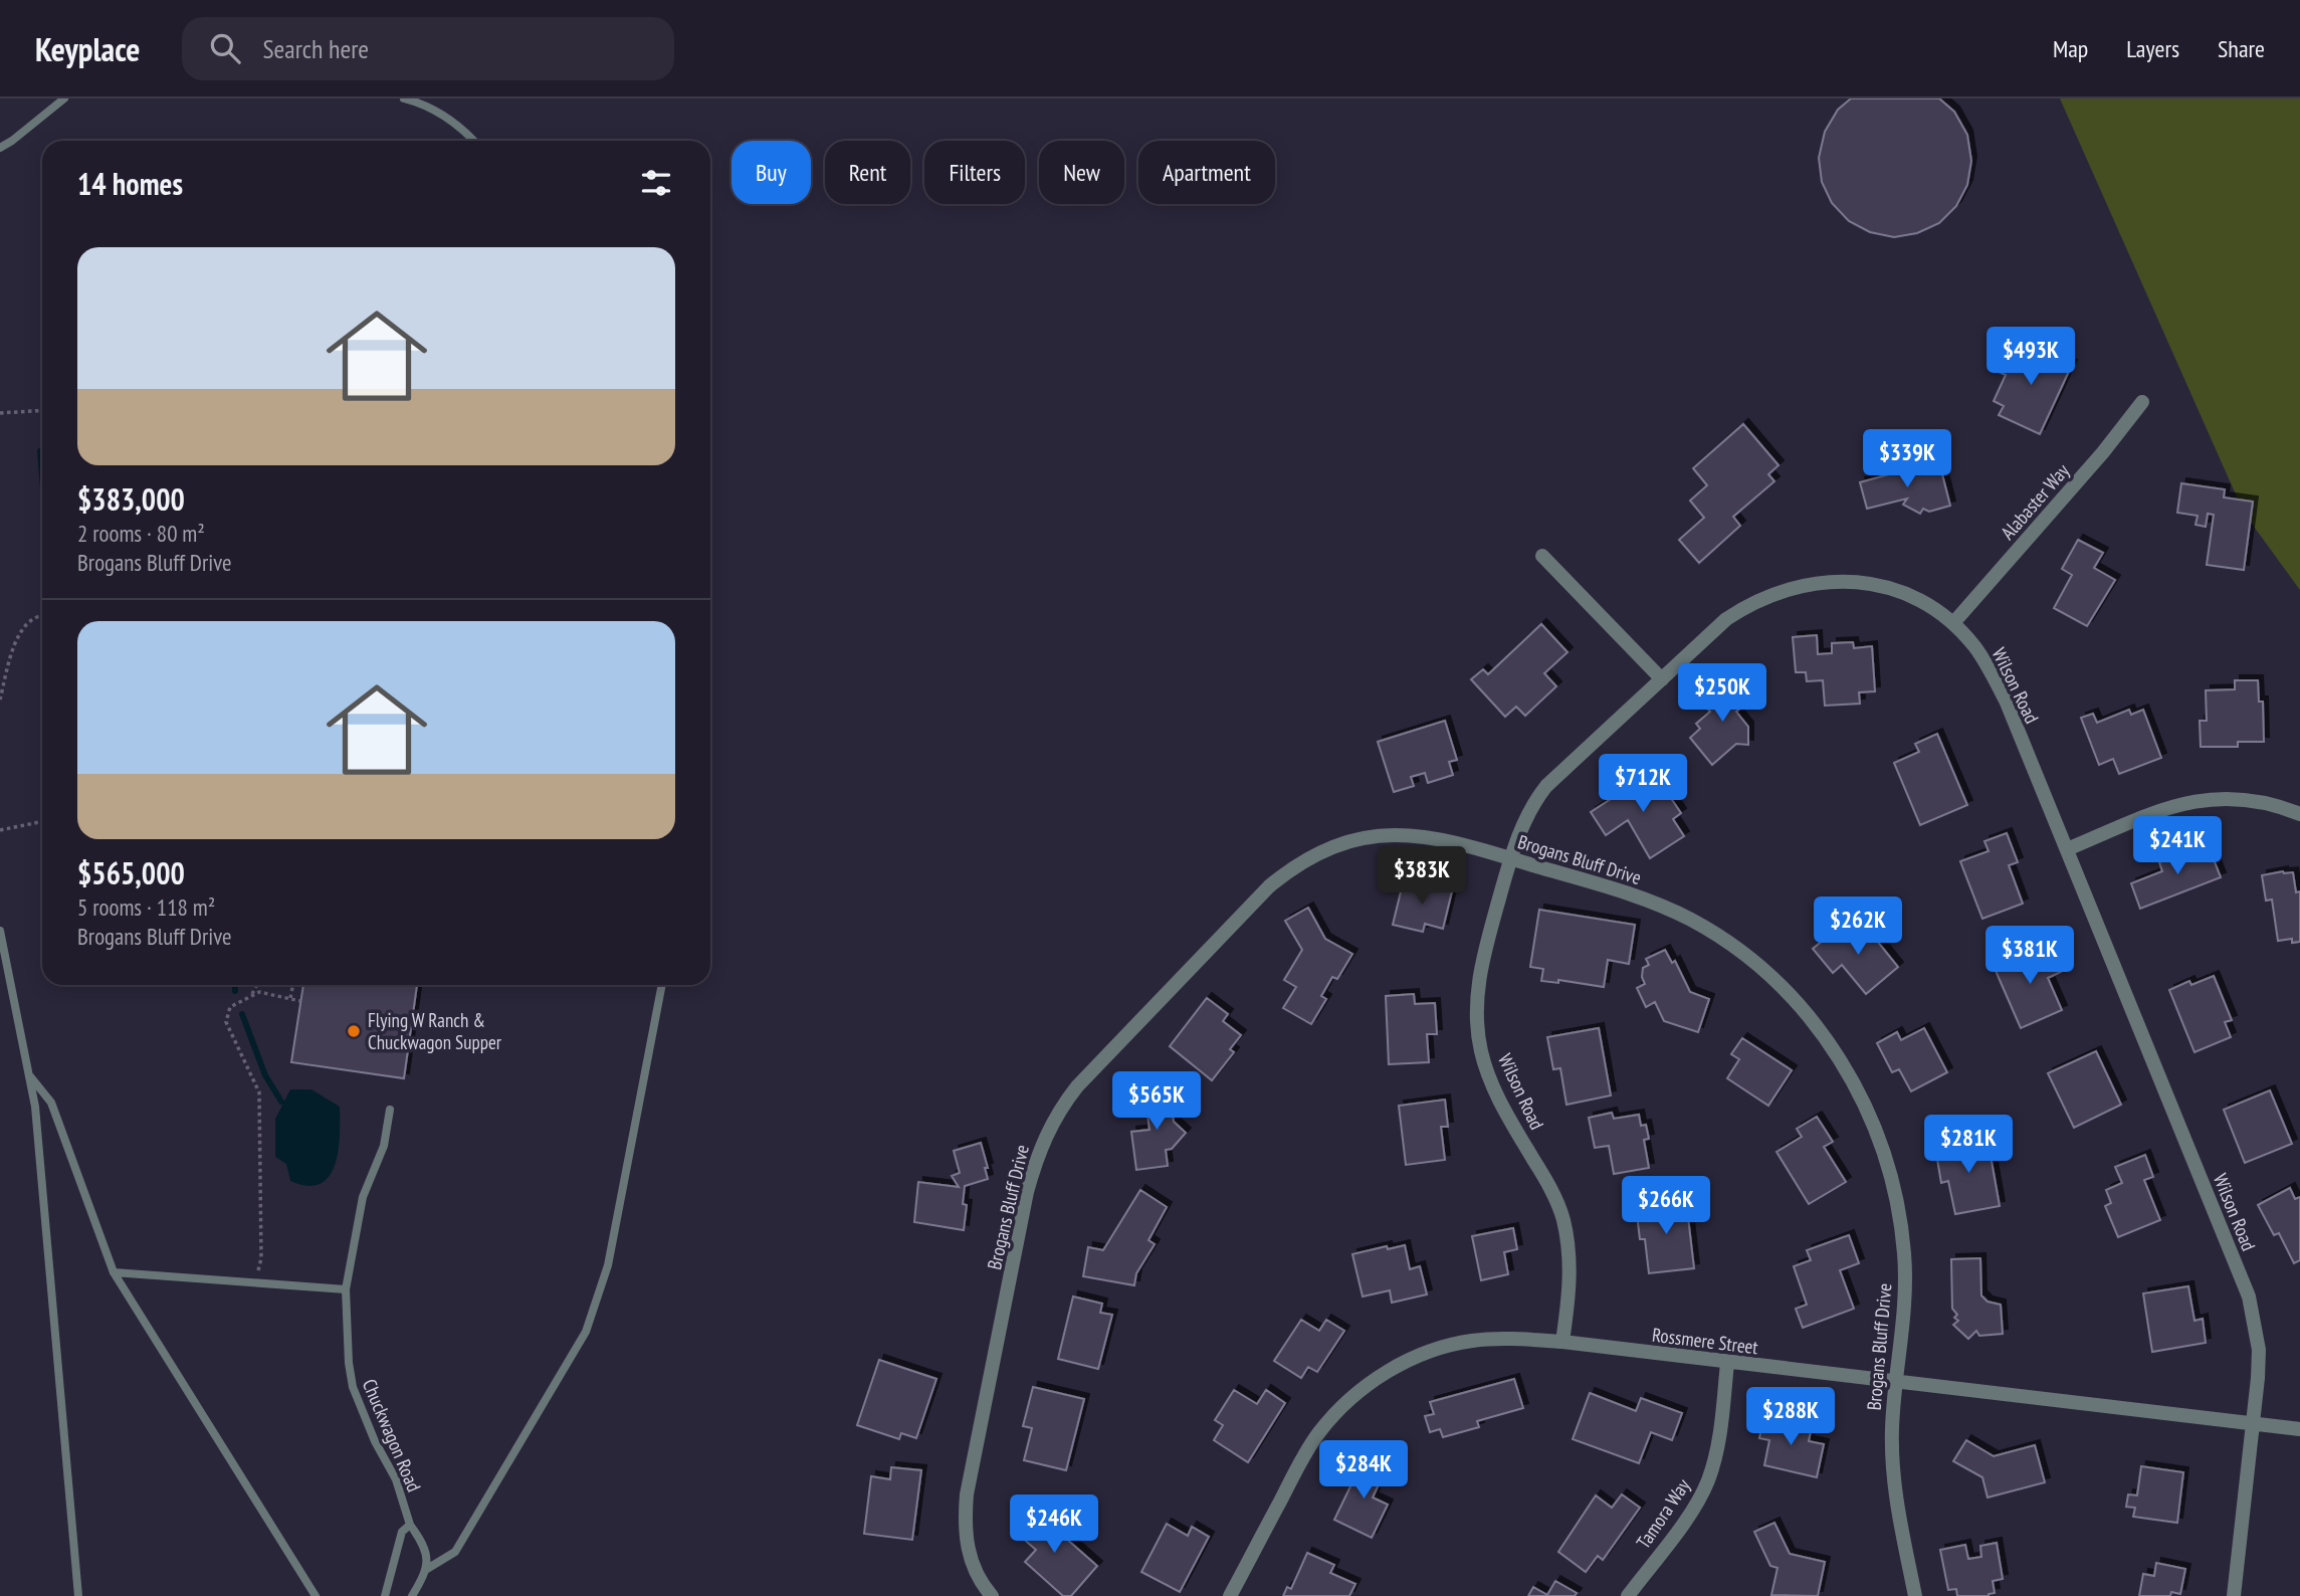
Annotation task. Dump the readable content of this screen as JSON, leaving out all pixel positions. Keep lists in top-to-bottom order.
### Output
{
  "streets": {
    "street": [
      "Alabaster Way",
      "Wilson Road",
      "Brogans Bluff Drive",
      "Rossmere Street",
      "Tamora Way"
    ],
    "lane": ["Chuckwagon Road"]
  },
  "crossings": [
    ["Alabaster Way", "Wilson Road"],
    ["Wilson Road", "Brogans Bluff Drive"],
    ["Wilson Road", "Rossmere Street"],
    ["Brogans Bluff Drive", "Rossmere Street"],
    ["Rossmere Street", "Tamora Way"]
  ],
  "places": ["Flying W Ranch & Chuckwagon Supper"],
  "page": {
    "header": "Keyplace",
    "search": "Search here",
    "nav": ["Map", "Layers", "Share"],
    "chip": [
      "Buy",
      "Rent",
      "Filters",
      "New",
      "Apartment"
    ],
    "heading": "14 homes",
    "list": [
      {
        "name": "$383,000",
        "note": "2 rooms · 80 m² · Brogans Bluff Drive"
      },
      {
        "name": "$565,000",
        "note": "5 rooms · 118 m² · Brogans Bluff Drive"
      }
    ],
    "price": [
      "$493K",
      "$339K",
      "$250K",
      "$712K",
      "$241K",
      "$383K",
      "$262K",
      "$381K",
      "$565K",
      "$281K",
      "$266K",
      "$288K",
      "$284K",
      "$246K"
    ]
  }
}
